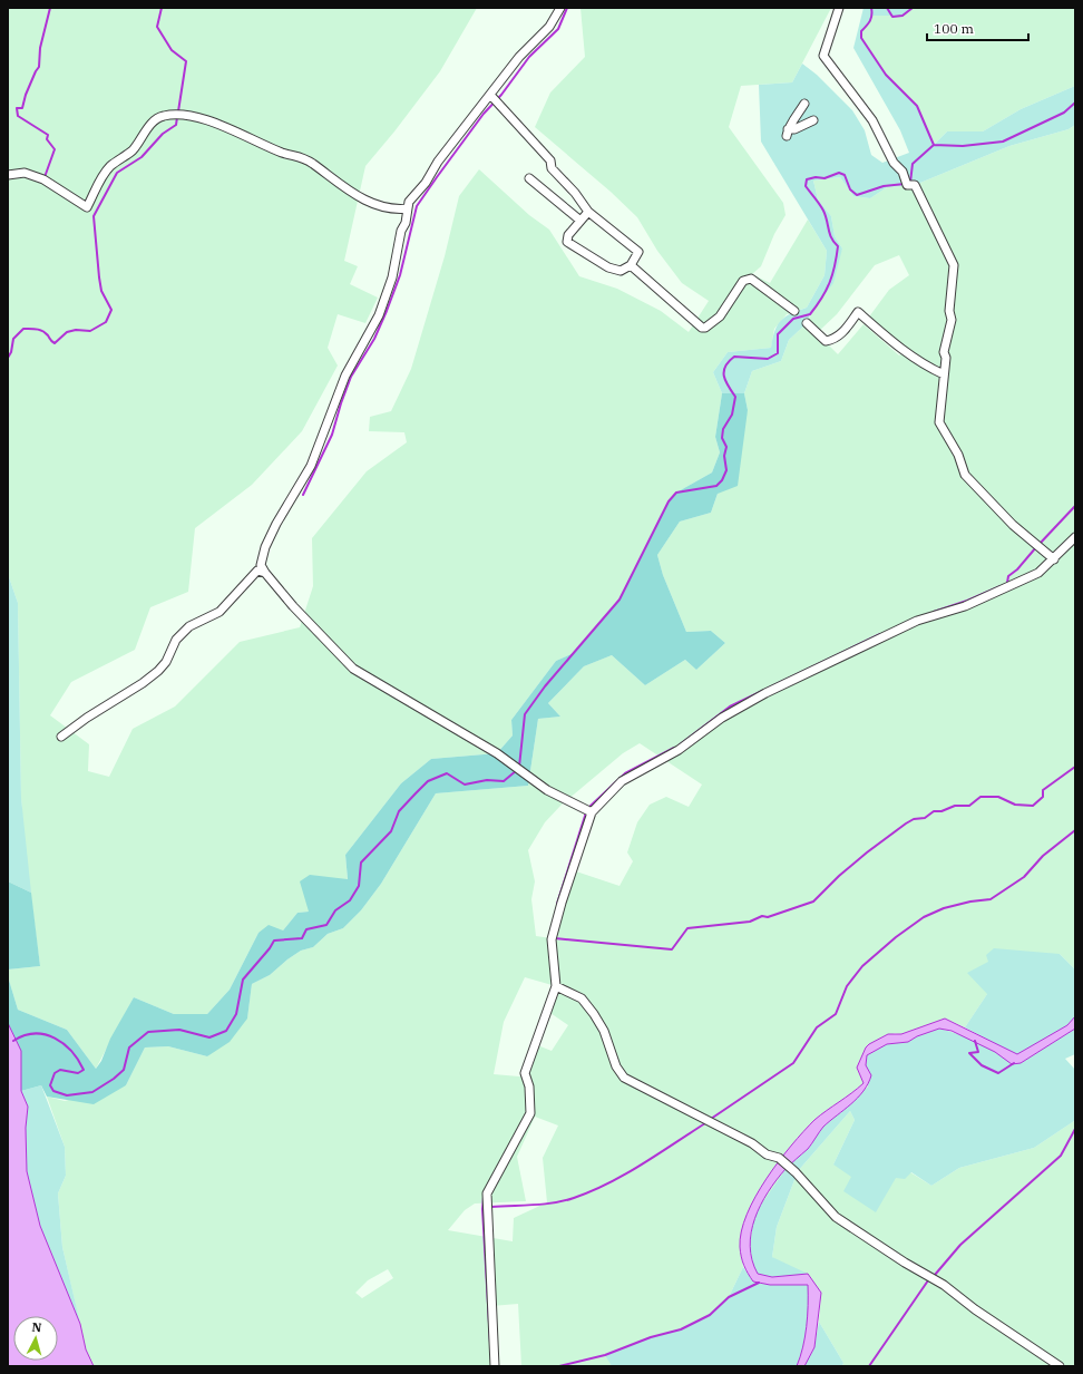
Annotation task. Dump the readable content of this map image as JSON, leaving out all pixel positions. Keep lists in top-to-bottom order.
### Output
{
  "scale_bar": "100 m",
  "north": "top"
}
